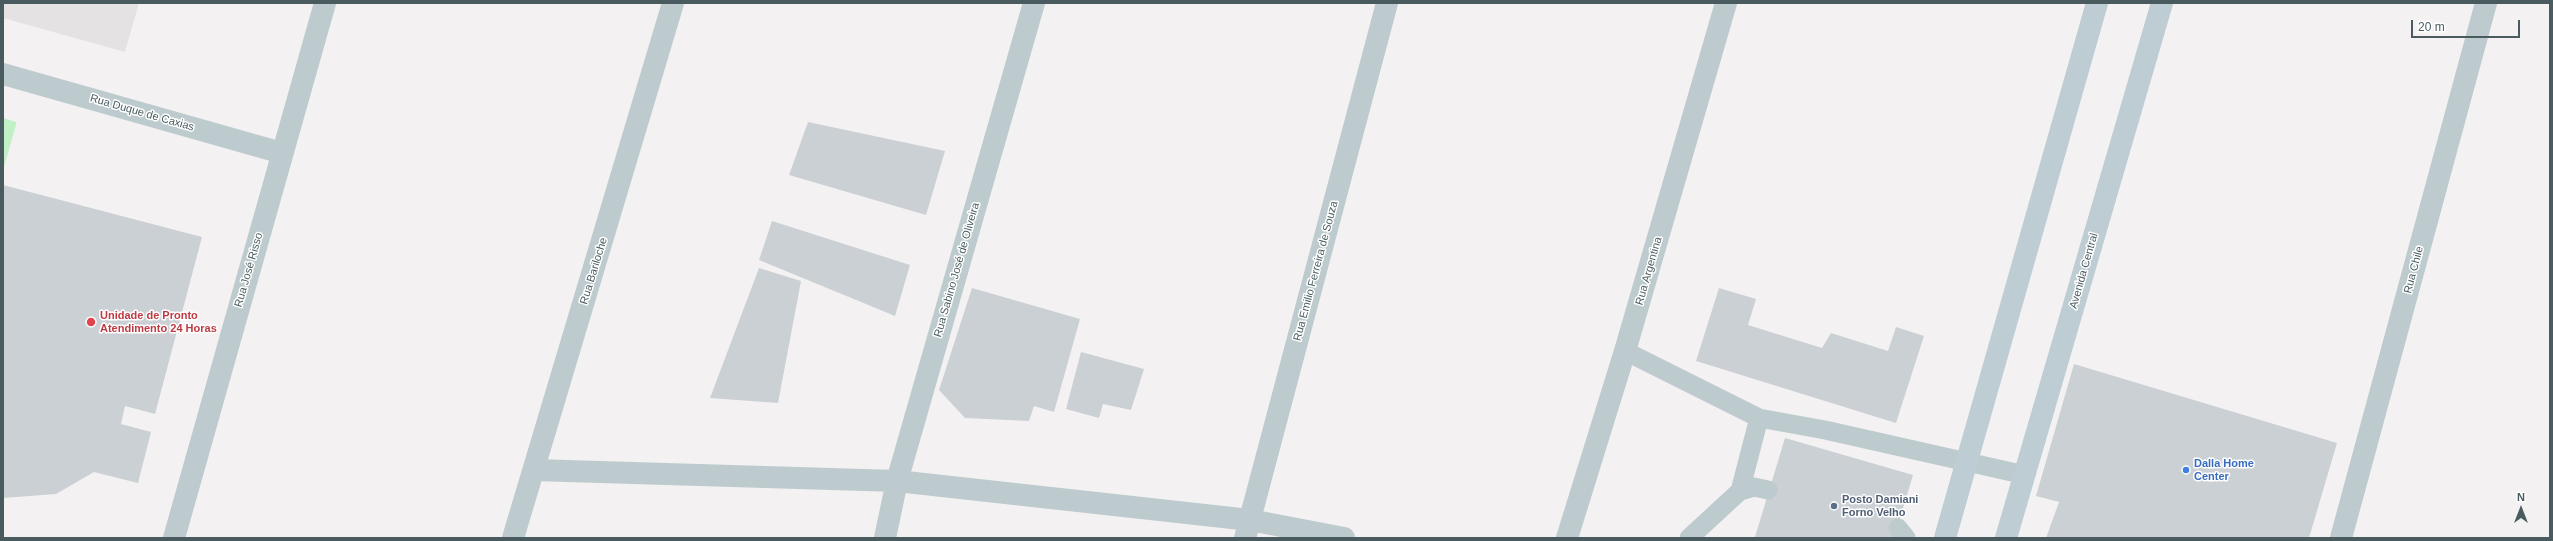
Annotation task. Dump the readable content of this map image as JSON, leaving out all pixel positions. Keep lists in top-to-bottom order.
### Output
{
  "streets": {
    "street": [
      "Rua Duque de Caxias",
      "Rua José Risso",
      "Rua Sabino José de Oliveira",
      "Rua Chile",
      "Rua Bariloche",
      "Rua Emilio Ferreira de Souza",
      "Rua Argentina",
      "Avenida Central"
    ]
  },
  "crossings": [
    ["Rua Duque de Caxias", "Rua José Risso"]
  ],
  "places": ["Unidade de Pronto Atendimento 24 Horas", "Dalla Home Center", "Posto Damiani Forno Velho"],
  "scale_bar": "20 m",
  "north": "top"
}
